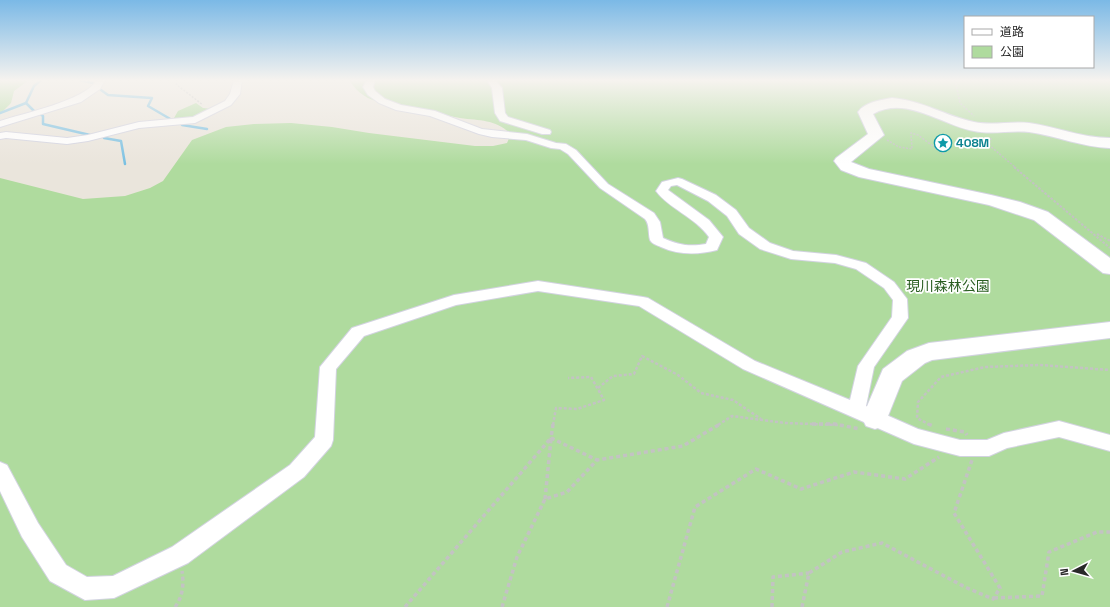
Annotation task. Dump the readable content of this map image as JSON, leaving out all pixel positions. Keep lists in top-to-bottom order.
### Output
{
  "parks": ["現川森林公園"],
  "places": {
    "place": ["408M"]
  },
  "legend": ["道路", "公園"],
  "north": "left"
}
